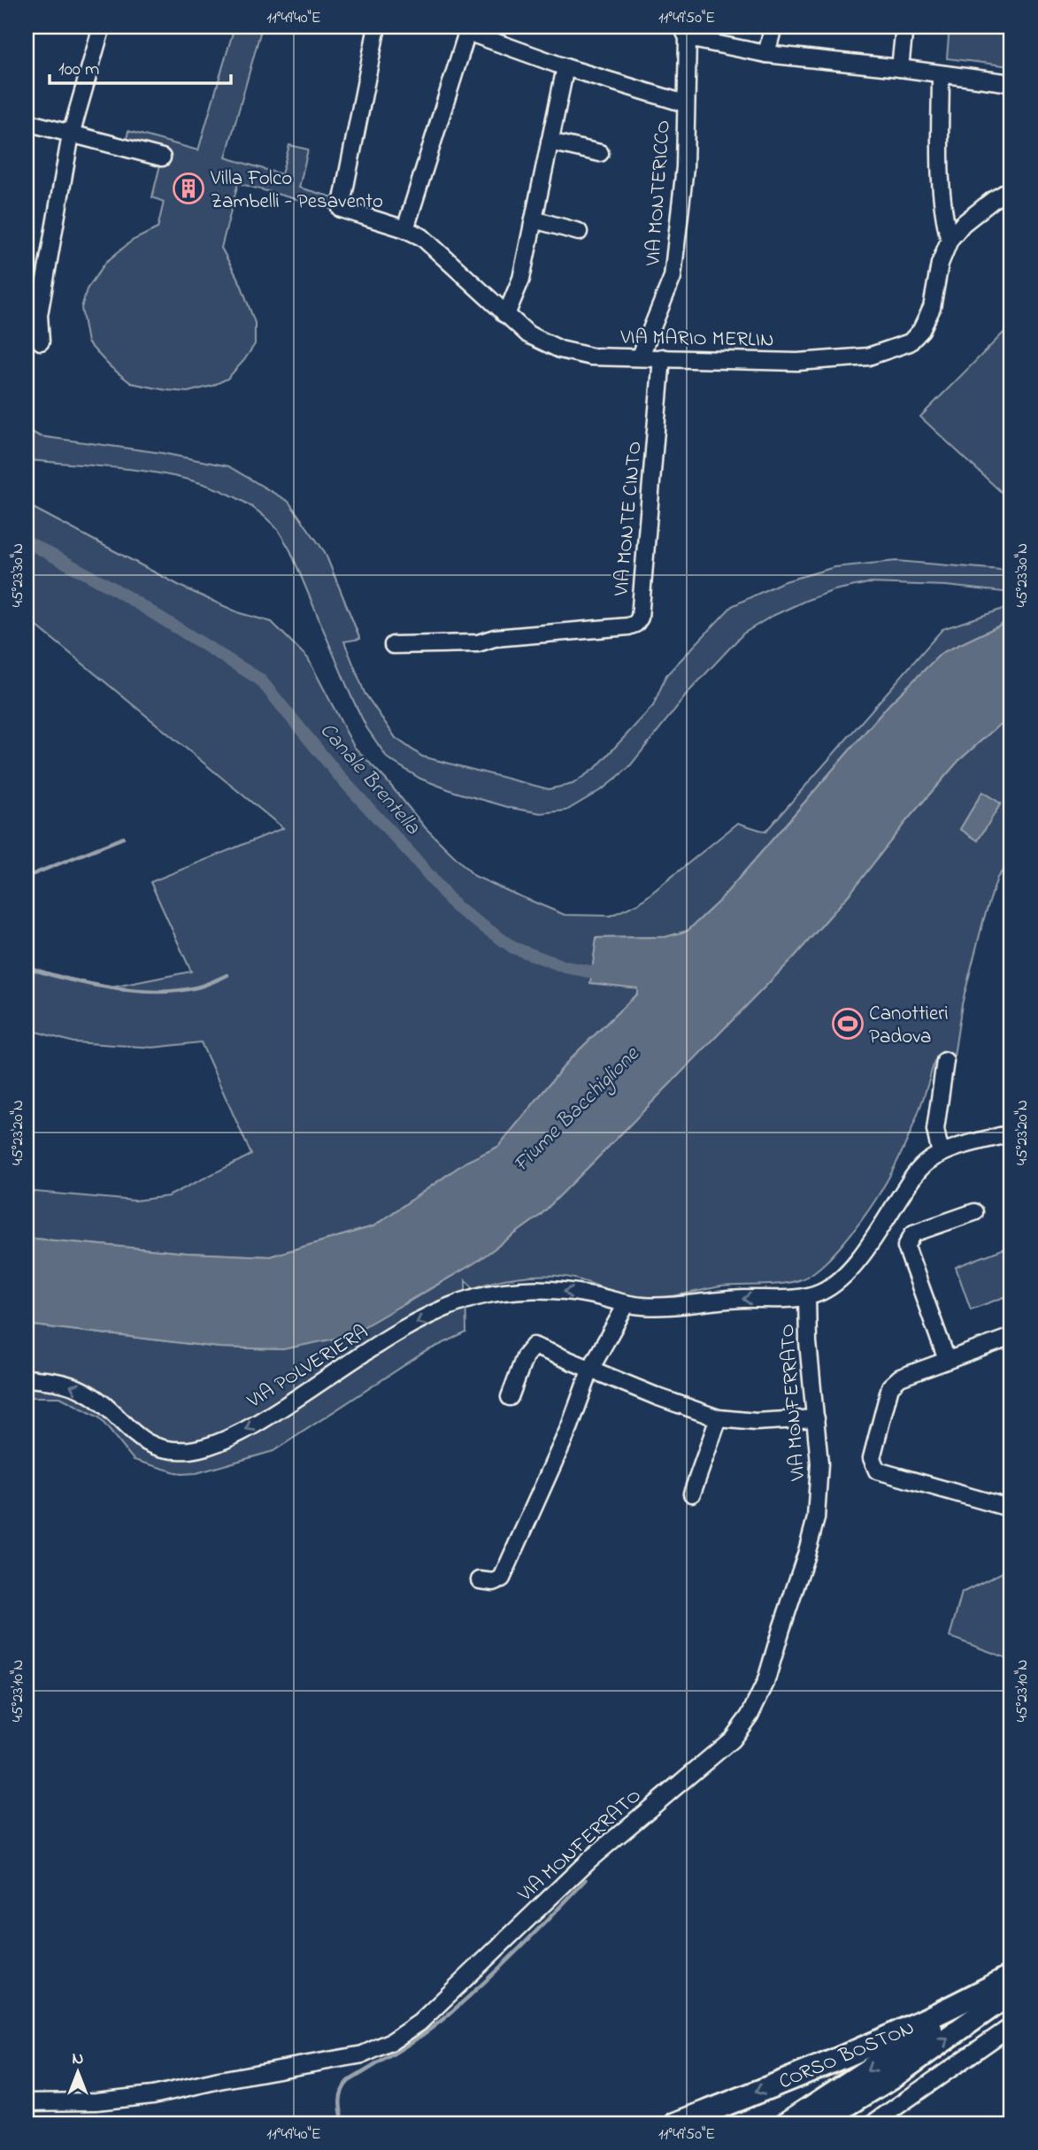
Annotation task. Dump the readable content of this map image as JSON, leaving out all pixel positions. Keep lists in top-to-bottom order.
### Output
{
  "streets": {
    "highway": ["CORSO BOSTON"],
    "street": [
      "VIA MONTERICCO",
      "VIA MARIO MERLIN",
      "VIA MONTE CINTO",
      "VIA POLVERIERA",
      "VIA MONFERRATO"
    ]
  },
  "crossings": [
    ["VIA MONTERICCO", "VIA MARIO MERLIN"],
    ["VIA MARIO MERLIN", "VIA MONTE CINTO"],
    ["VIA POLVERIERA", "VIA MONFERRATO"]
  ],
  "one_way": ["VIA POLVERIERA"],
  "water": ["Canale Brentella", "Fiume Bacchiglione"],
  "places": {
    "building": ["Villa Folco Zambelli - Pesavento"],
    "sports": ["Canottieri Padova"]
  },
  "scale_bar": "100 m",
  "north": "top",
  "coordinates": [
    "11°49'40\"E",
    "11°49'50\"E",
    "45°23'30\"N",
    "45°23'20\"N",
    "45°23'10\"N"
  ]
}
